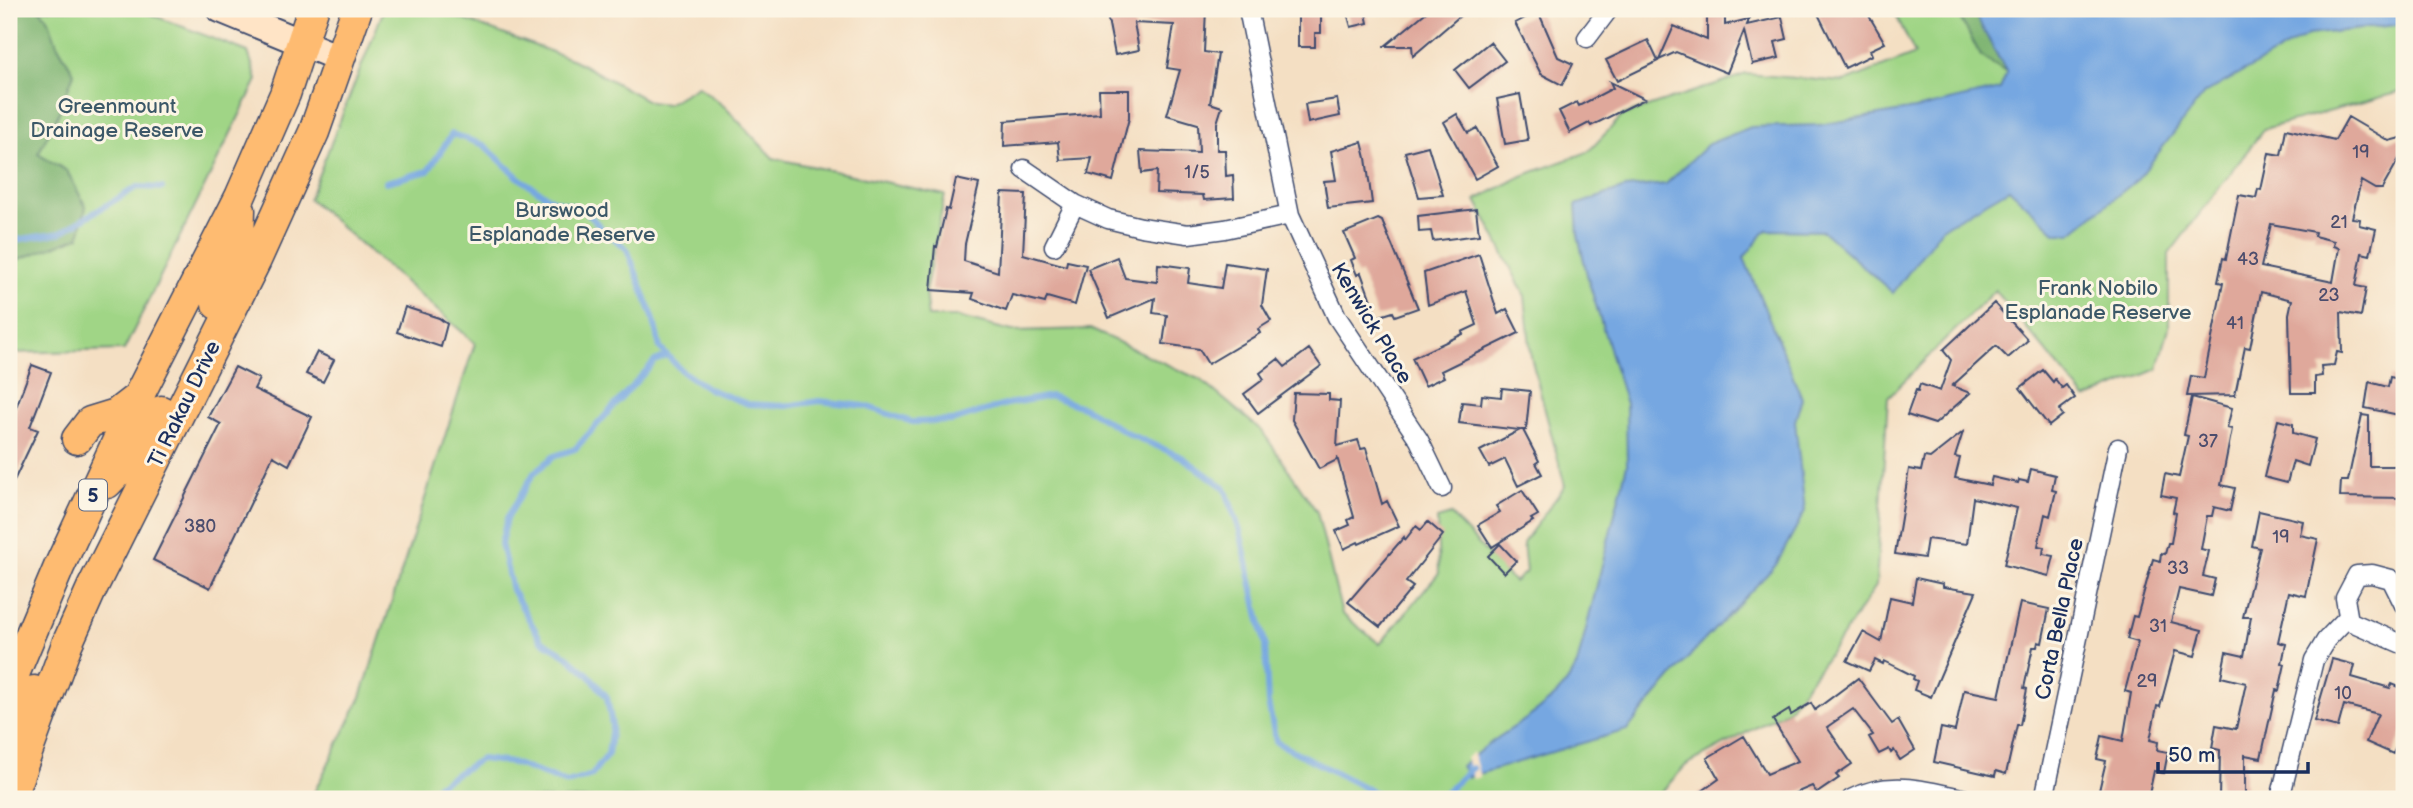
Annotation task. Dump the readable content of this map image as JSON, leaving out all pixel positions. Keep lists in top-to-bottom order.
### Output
{
  "streets": {
    "main road": ["Ti Rakau Drive", "5"],
    "street": ["Kenwick Place", "Corta Bella Place"]
  },
  "parks": ["Greenmount Drainage Reserve", "Burswood Esplanade Reserve", "Frank Nobilo Esplanade Reserve"],
  "house_numbers": [
    "19",
    "1/5",
    "21",
    "43",
    "23",
    "41",
    "37",
    "380",
    "19",
    "33",
    "31",
    "29",
    "10"
  ],
  "scale_bar": "50 m"
}
